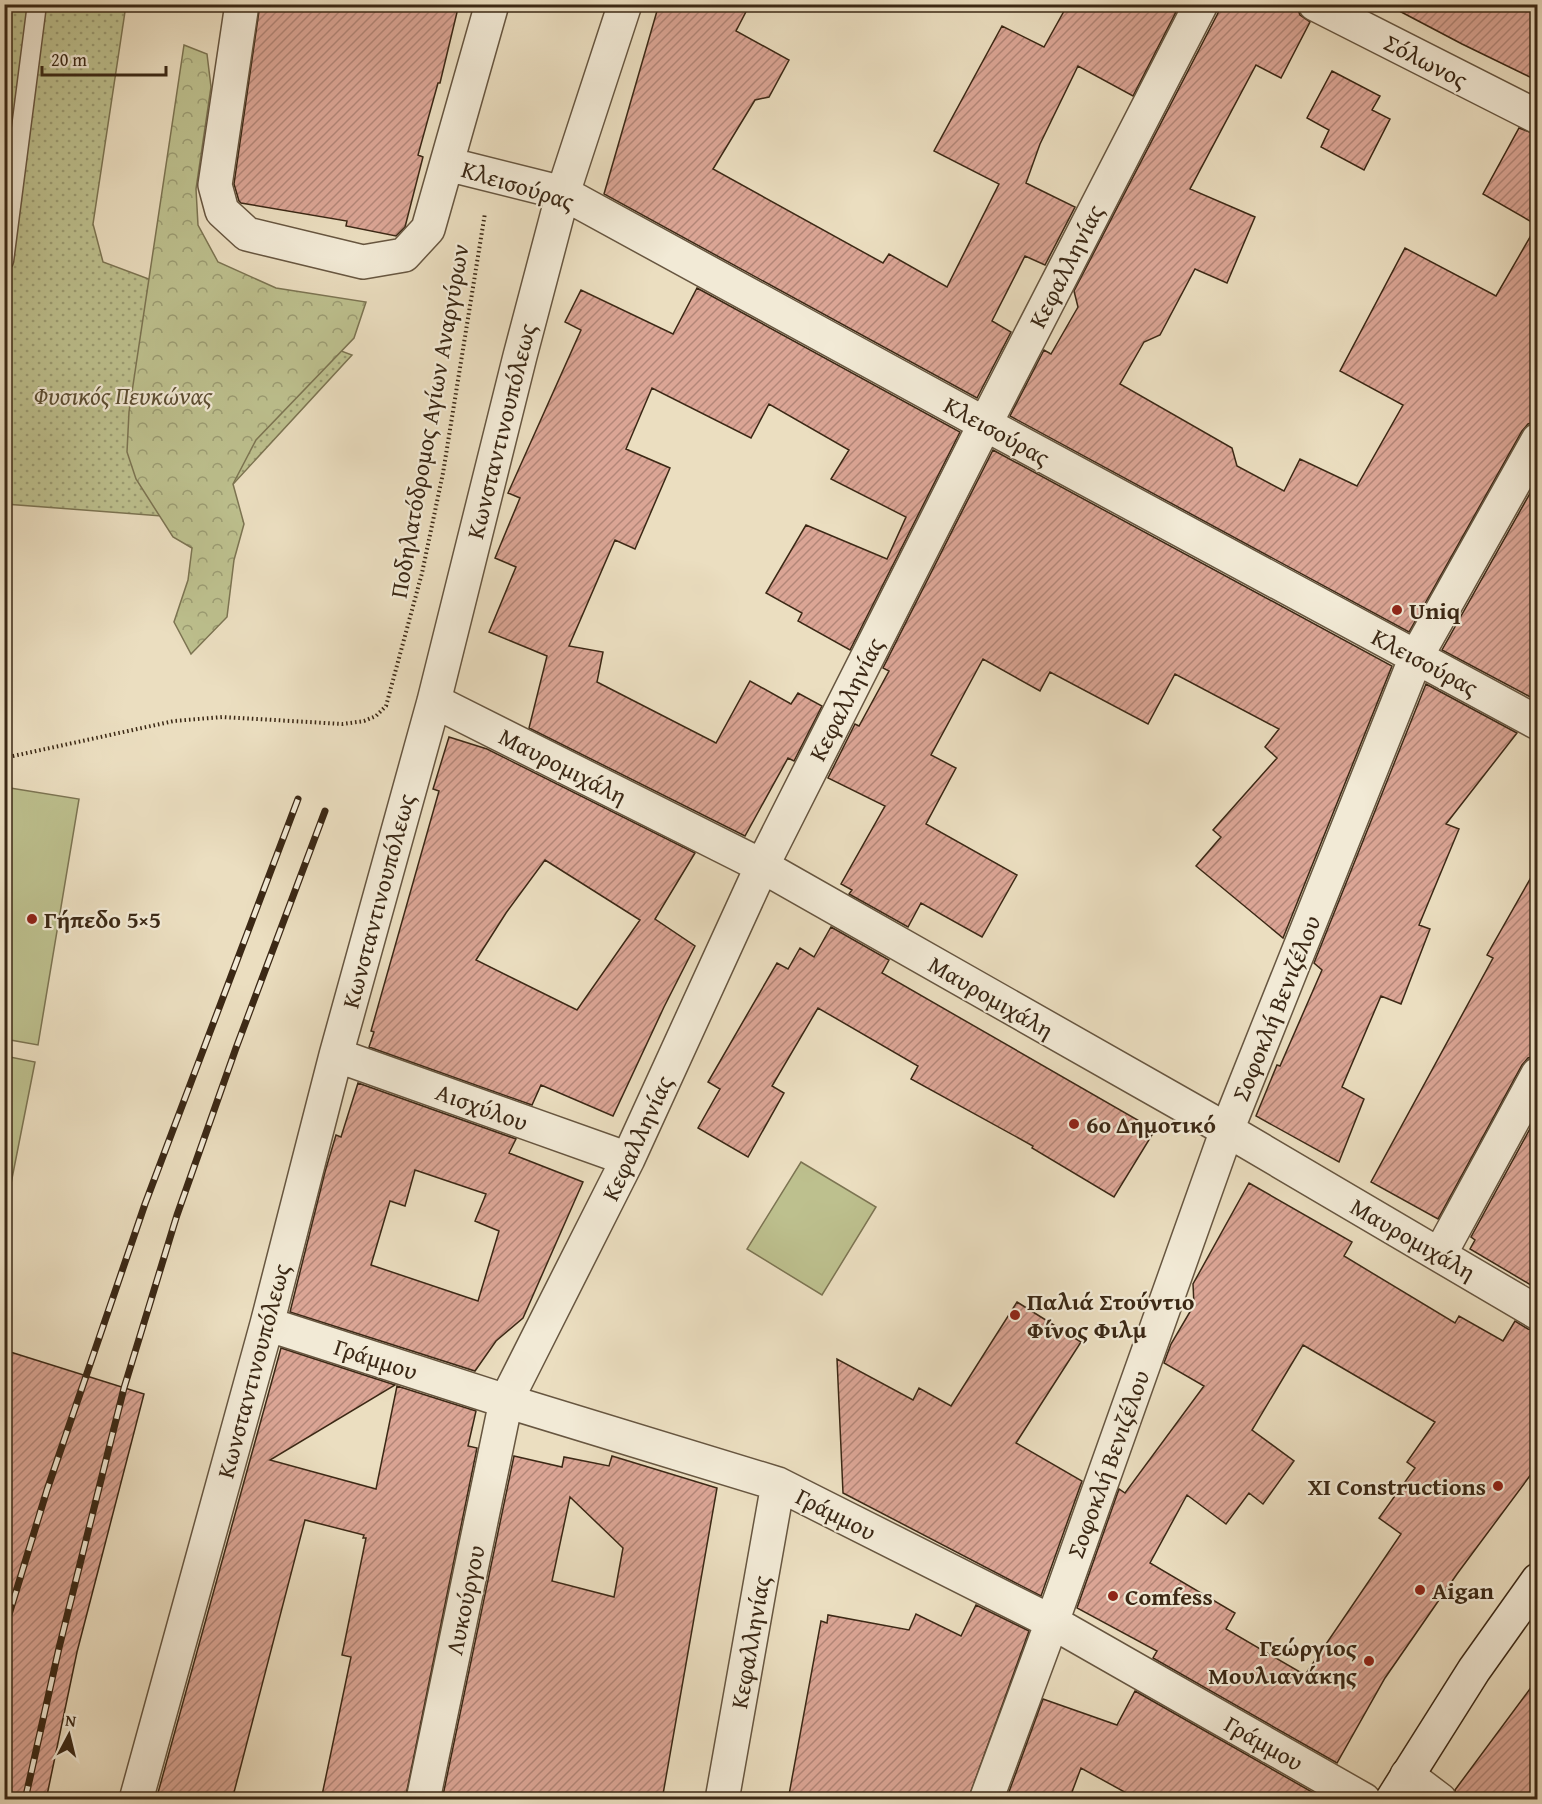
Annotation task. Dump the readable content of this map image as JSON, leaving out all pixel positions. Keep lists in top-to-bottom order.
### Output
{
  "streets": {
    "street": [
      "Σόλωνος",
      "Κλεισούρας",
      "Κεφαλληνίας",
      "Κωνσταντινουπόλεως",
      "Μαυρομιχάλη",
      "Σοφοκλή Βενιζέλου",
      "Αισχύλου",
      "Γράμμου",
      "Λυκούργου"
    ],
    "path": ["Ποδηλατόδρομος Αγίων Αναργύρων"]
  },
  "crossings": [
    ["Κλεισούρας", "Κεφαλληνίας"],
    ["Κλεισούρας", "Ποδηλατόδρομος Αγίων Αναργύρων"],
    ["Κλεισούρας", "Κωνσταντινουπόλεως"],
    ["Κλεισούρας", "Σοφοκλή Βενιζέλου"],
    ["Κεφαλληνίας", "Μαυρομιχάλη"],
    ["Κεφαλληνίας", "Αισχύλου"],
    ["Κεφαλληνίας", "Γράμμου"],
    ["Κεφαλληνίας", "Λυκούργου"],
    ["Κωνσταντινουπόλεως", "Μαυρομιχάλη"],
    ["Κωνσταντινουπόλεως", "Αισχύλου"],
    ["Κωνσταντινουπόλεως", "Γράμμου"],
    ["Μαυρομιχάλη", "Σοφοκλή Βενιζέλου"],
    ["Σοφοκλή Βενιζέλου", "Γράμμου"],
    ["Γράμμου", "Λυκούργου"]
  ],
  "parks": ["Φυσικός Πευκώνας"],
  "places": [
    "Uniq",
    "Γήπεδο 5×5",
    "6ο Δημοτικό",
    "Παλιά Στούντιο Φίνος Φιλμ",
    "XI Constructions",
    "Aigan",
    "Comfess",
    "Γεώργιος Μουλιανάκης"
  ],
  "scale_bar": "20 m",
  "north": "top"
}
